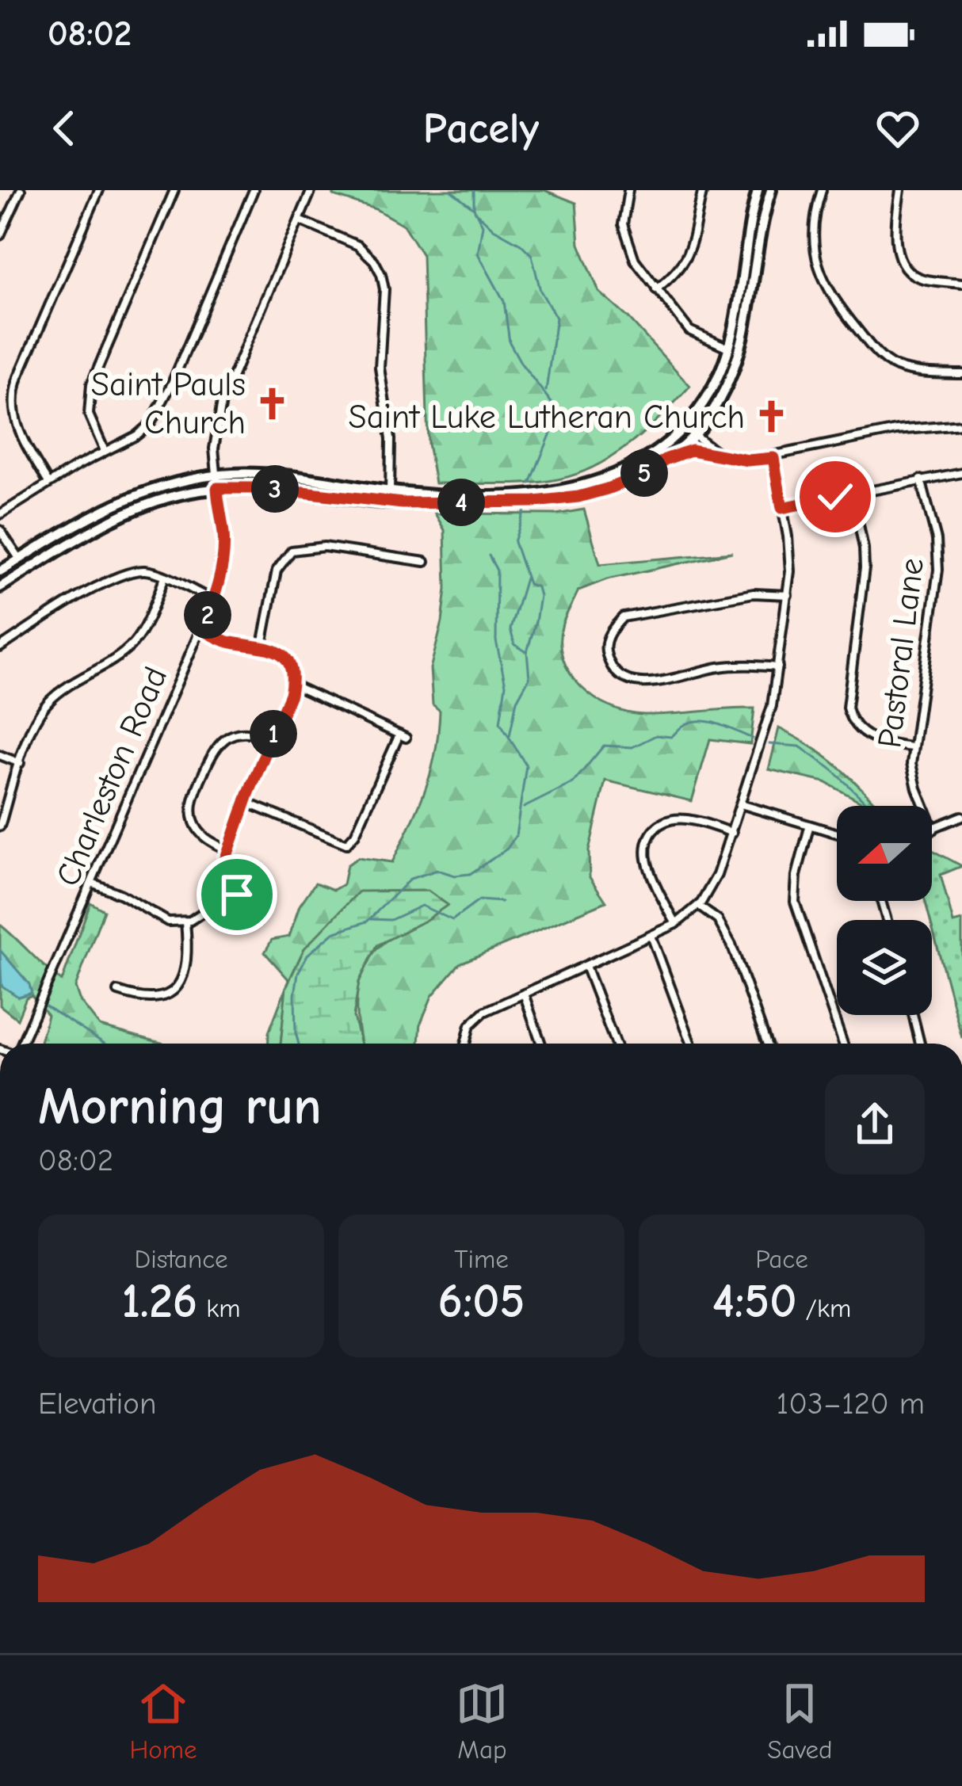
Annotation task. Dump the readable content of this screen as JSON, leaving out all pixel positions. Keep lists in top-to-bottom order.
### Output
{
  "streets": {
    "street": ["Pastoral Lane", "Charleston Road"]
  },
  "places": {
    "church": ["Saint Pauls Church", "Saint Luke Lutheran Church"]
  },
  "north": "left",
  "page": {
    "status": "08:02",
    "header": "Pacely",
    "pins": [
      "5",
      "3",
      "4",
      "2",
      "1"
    ],
    "heading": ["Morning run", "08:02"],
    "stats": [
      ["Distance", "1.26 km"],
      ["Time", "6:05"],
      ["Pace", "4:50 /km"]
    ],
    "chart": ["Elevation", "103–120 m"],
    "tabs": ["Home", "Map", "Saved"]
  }
}
